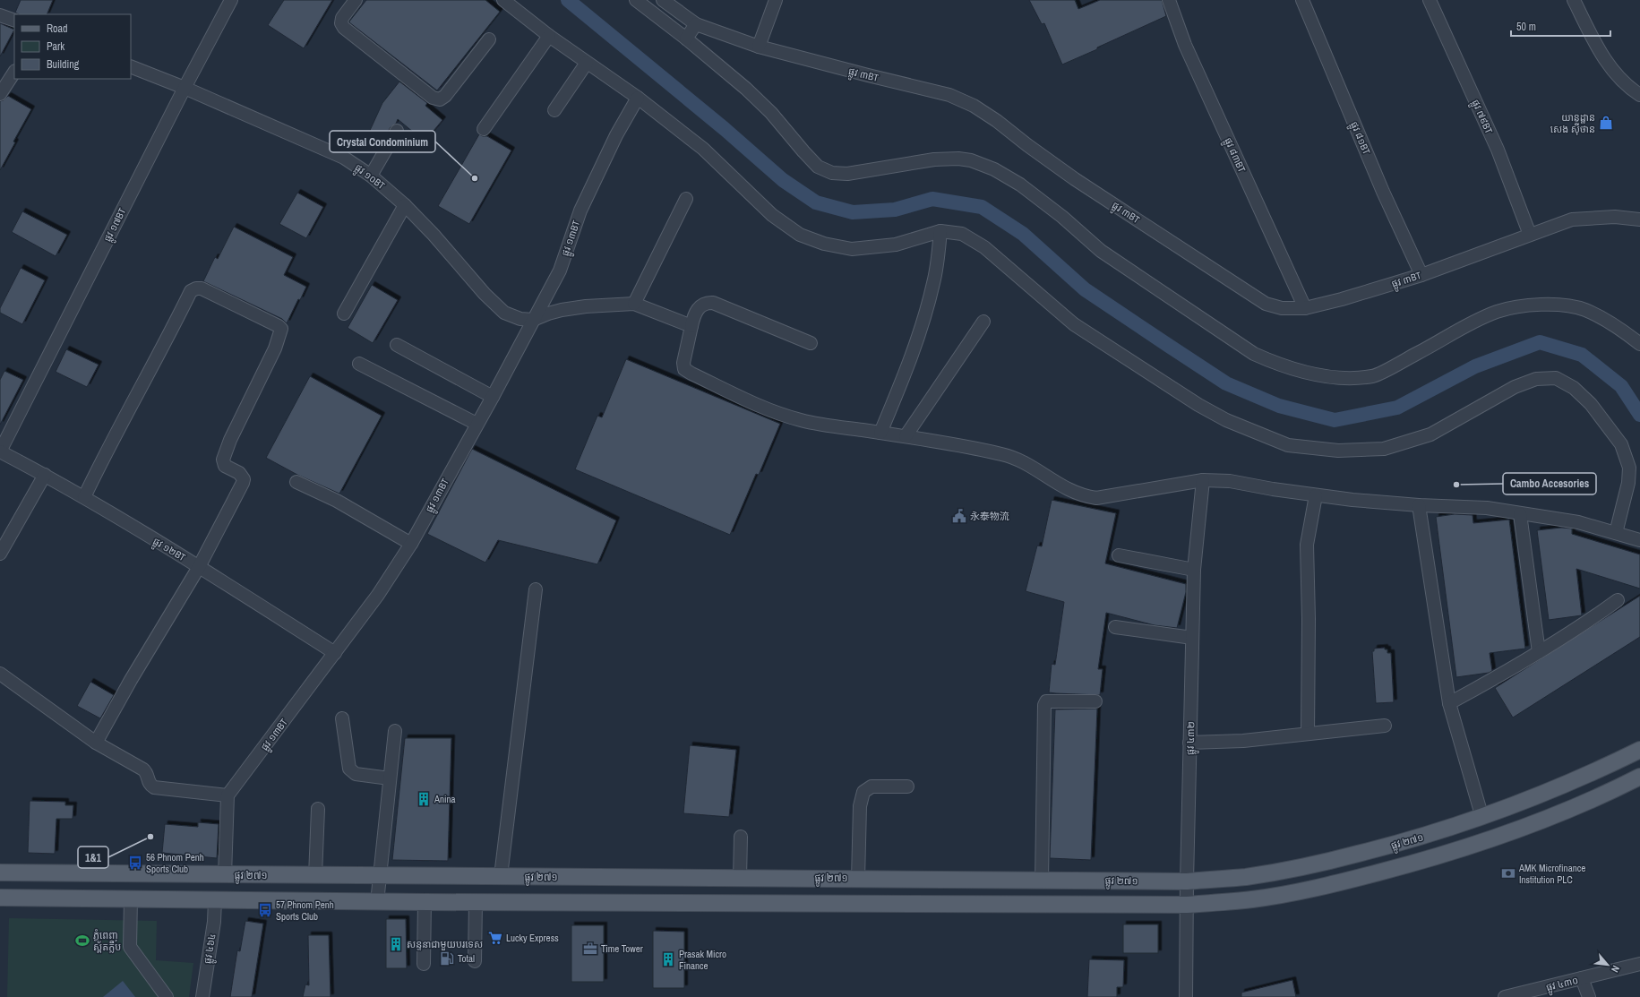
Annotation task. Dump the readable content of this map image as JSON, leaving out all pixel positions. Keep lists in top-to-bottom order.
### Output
{
  "streets": {
    "main road": ["ផ្លូវ ២៧១"],
    "street": [
      "ផ្លូវ ៣BT",
      "ផ្លូវ ៧៩BT",
      "ផ្លូវ ៨១BT",
      "ផ្លូវ ៨៣BT",
      "ផ្លូវ ១០BT",
      "ផ្លូវ ១៧BT",
      "ផ្លូវ ១៣BT",
      "ផ្លូវ ១២BT",
      "ផ្លូវ ៤៣២",
      "ផ្លូវ ៤៦៤",
      "ផ្លូវ ៤៣០"
    ]
  },
  "crossings": [
    ["ផ្លូវ ៣BT", "ផ្លូវ ៧៩BT"],
    ["ផ្លូវ ៣BT", "ផ្លូវ ៨១BT"],
    ["ផ្លូវ ៣BT", "ផ្លូវ ៨៣BT"],
    ["ផ្លូវ ១០BT", "ផ្លូវ ១៧BT"],
    ["ផ្លូវ ១០BT", "ផ្លូវ ១៣BT"],
    ["ផ្លូវ ១៧BT", "ផ្លូវ ១២BT"],
    ["ផ្លូវ ១៣BT", "ផ្លូវ ១២BT"],
    ["ផ្លូវ ៤៣២", "ផ្លូវ ២៧១"]
  ],
  "places": {
    "shop": ["យាន្ដដ្ឋាន សេង ស៊ីថាន"],
    "other": ["Crystal Condominium", "Cambo Accesories", "1&1"],
    "public building": ["永泰物流"],
    "building": ["Anina", "សន្ទនាជាមួយបរទេស", "Prasak Micro Finance"],
    "bus stop": ["56 Phnom Penh Sports Club", "57 Phnom Penh Sports Club"],
    "bank": ["AMK Microfinance Institution PLC"],
    "supermarket": ["Lucky Express"],
    "sports": ["ភ្នំពេញ ស្ព័តក្លឹប"],
    "office": ["Time Tower"],
    "fuel station": ["Total"]
  },
  "legend": ["Road", "Park", "Building"],
  "scale_bar": "50 m",
  "north": "bottom right"
}
